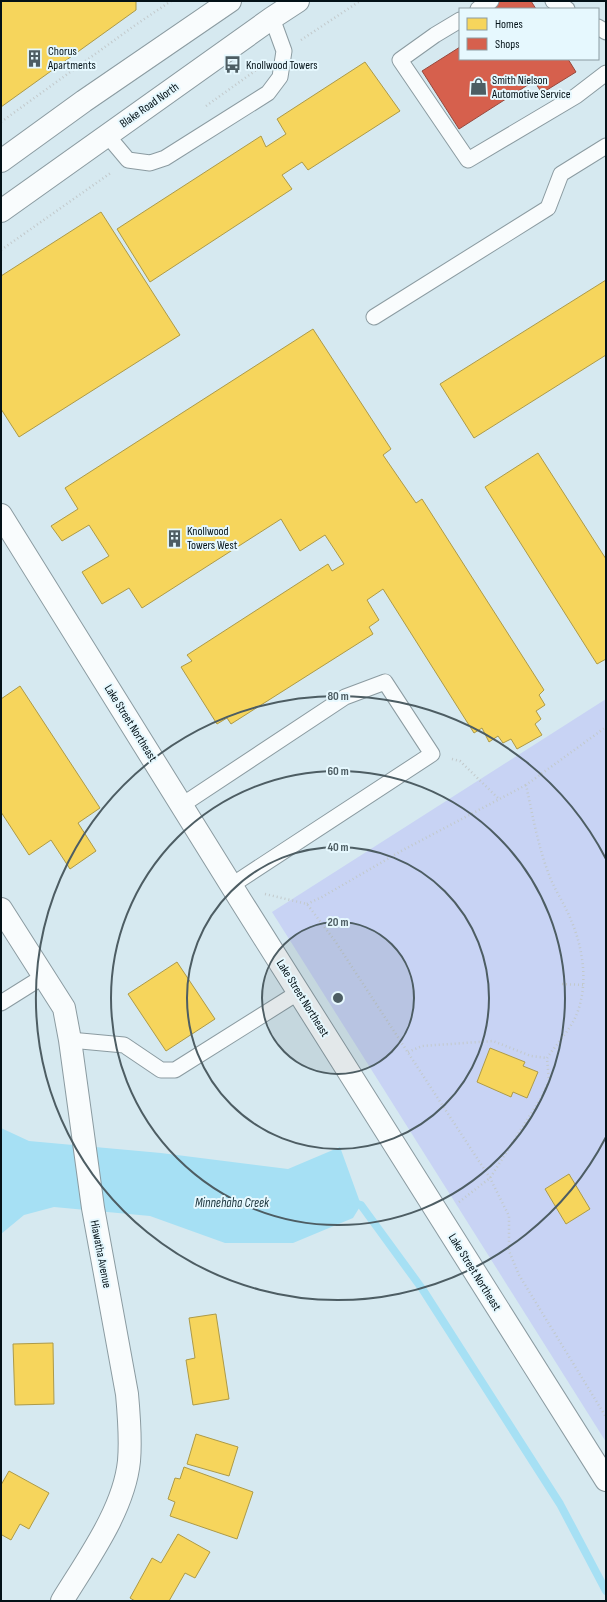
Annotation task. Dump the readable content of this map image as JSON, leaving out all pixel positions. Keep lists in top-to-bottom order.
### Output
{
  "streets": {
    "street": ["Blake Road North", "Lake Street Northeast", "Hiawatha Avenue"]
  },
  "water": ["Minnehaha Creek"],
  "places": {
    "building": ["Chorus Apartments", "Knollwood Towers West"],
    "bus stop": ["Knollwood Towers"],
    "shop": ["Smith Nielson Automotive Service"]
  },
  "legend": ["Homes", "Shops"],
  "rings": [
    "80 m",
    "60 m",
    "40 m",
    "20 m"
  ]
}
